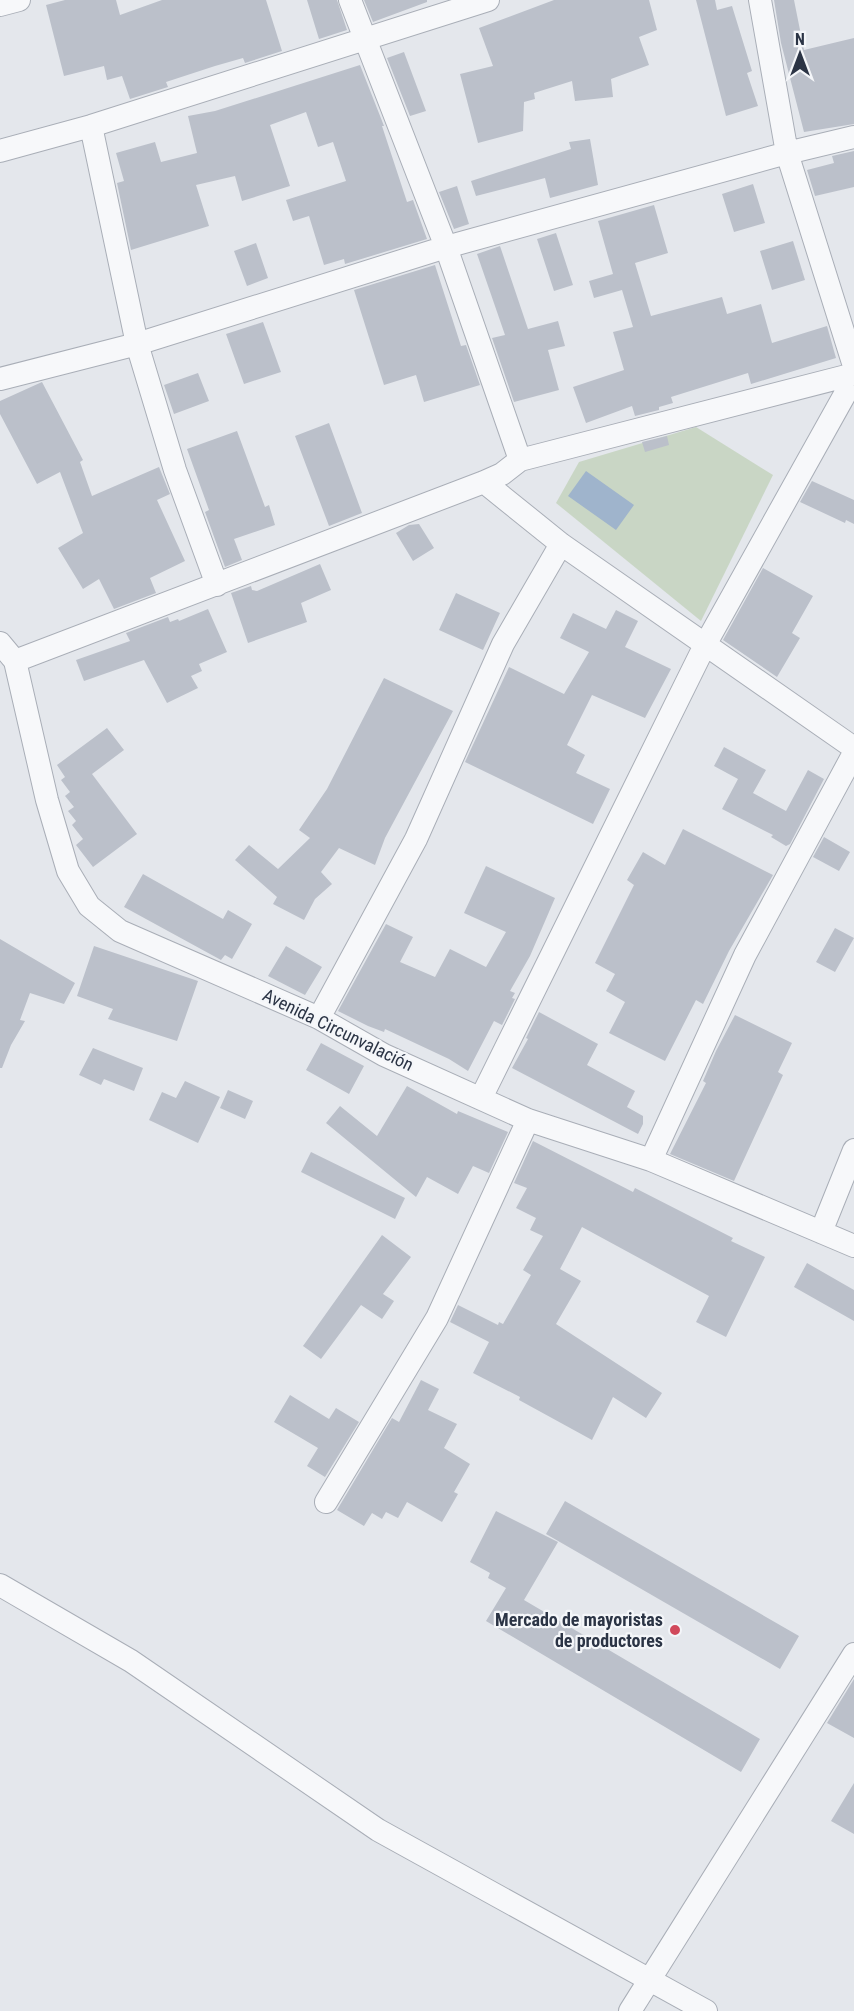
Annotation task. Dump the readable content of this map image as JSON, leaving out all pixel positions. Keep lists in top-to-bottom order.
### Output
{
  "streets": {
    "street": ["Avenida Circunvalación"]
  },
  "places": ["Mercado de mayoristas de productores"],
  "north": "top"
}
